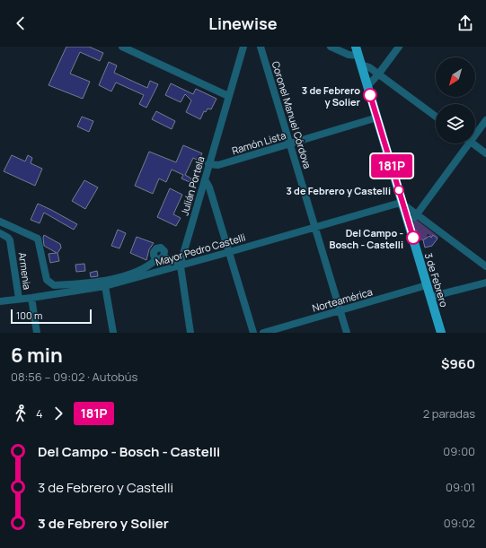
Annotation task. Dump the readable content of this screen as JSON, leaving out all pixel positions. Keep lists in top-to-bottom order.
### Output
{
  "streets": {
    "main road": ["3 de Febrero"],
    "street": [
      "Coronel Manuel Córdova",
      "Ramón Lista",
      "Julián Portela",
      "Mayor Pedro Castelli",
      "Armenia",
      "Norteamérica"
    ]
  },
  "crossings": [
    ["Coronel Manuel Córdova", "Ramón Lista"],
    ["Coronel Manuel Córdova", "Mayor Pedro Castelli"],
    ["Coronel Manuel Córdova", "Norteamérica"],
    ["Ramón Lista", "Julián Portela"],
    ["Ramón Lista", "3 de Febrero"],
    ["Julián Portela", "Mayor Pedro Castelli"],
    ["Mayor Pedro Castelli", "Armenia"],
    ["Mayor Pedro Castelli", "3 de Febrero"],
    ["3 de Febrero", "Norteamérica"]
  ],
  "places": ["3 de Febrero y Solier", "3 de Febrero y Castelli", "Del Campo - Bosch - Castelli"],
  "lines": ["bus line 181P"],
  "scale_bar": "100 m",
  "north": "bottom left",
  "page": {
    "header": "Linewise",
    "on_map": "181P",
    "scale": "100 m",
    "heading": ["6 min", "08:56 – 09:02 · Autobús", "$960"],
    "legs": ["4", "181P", "2 paradas"],
    "list": [
      {
        "name": "Del Campo - Bosch - Castelli",
        "value": "09:00"
      },
      {
        "name": "3 de Febrero y Castelli",
        "value": "09:01"
      },
      {
        "name": "3 de Febrero y Solier",
        "value": "09:02"
      }
    ]
  }
}
